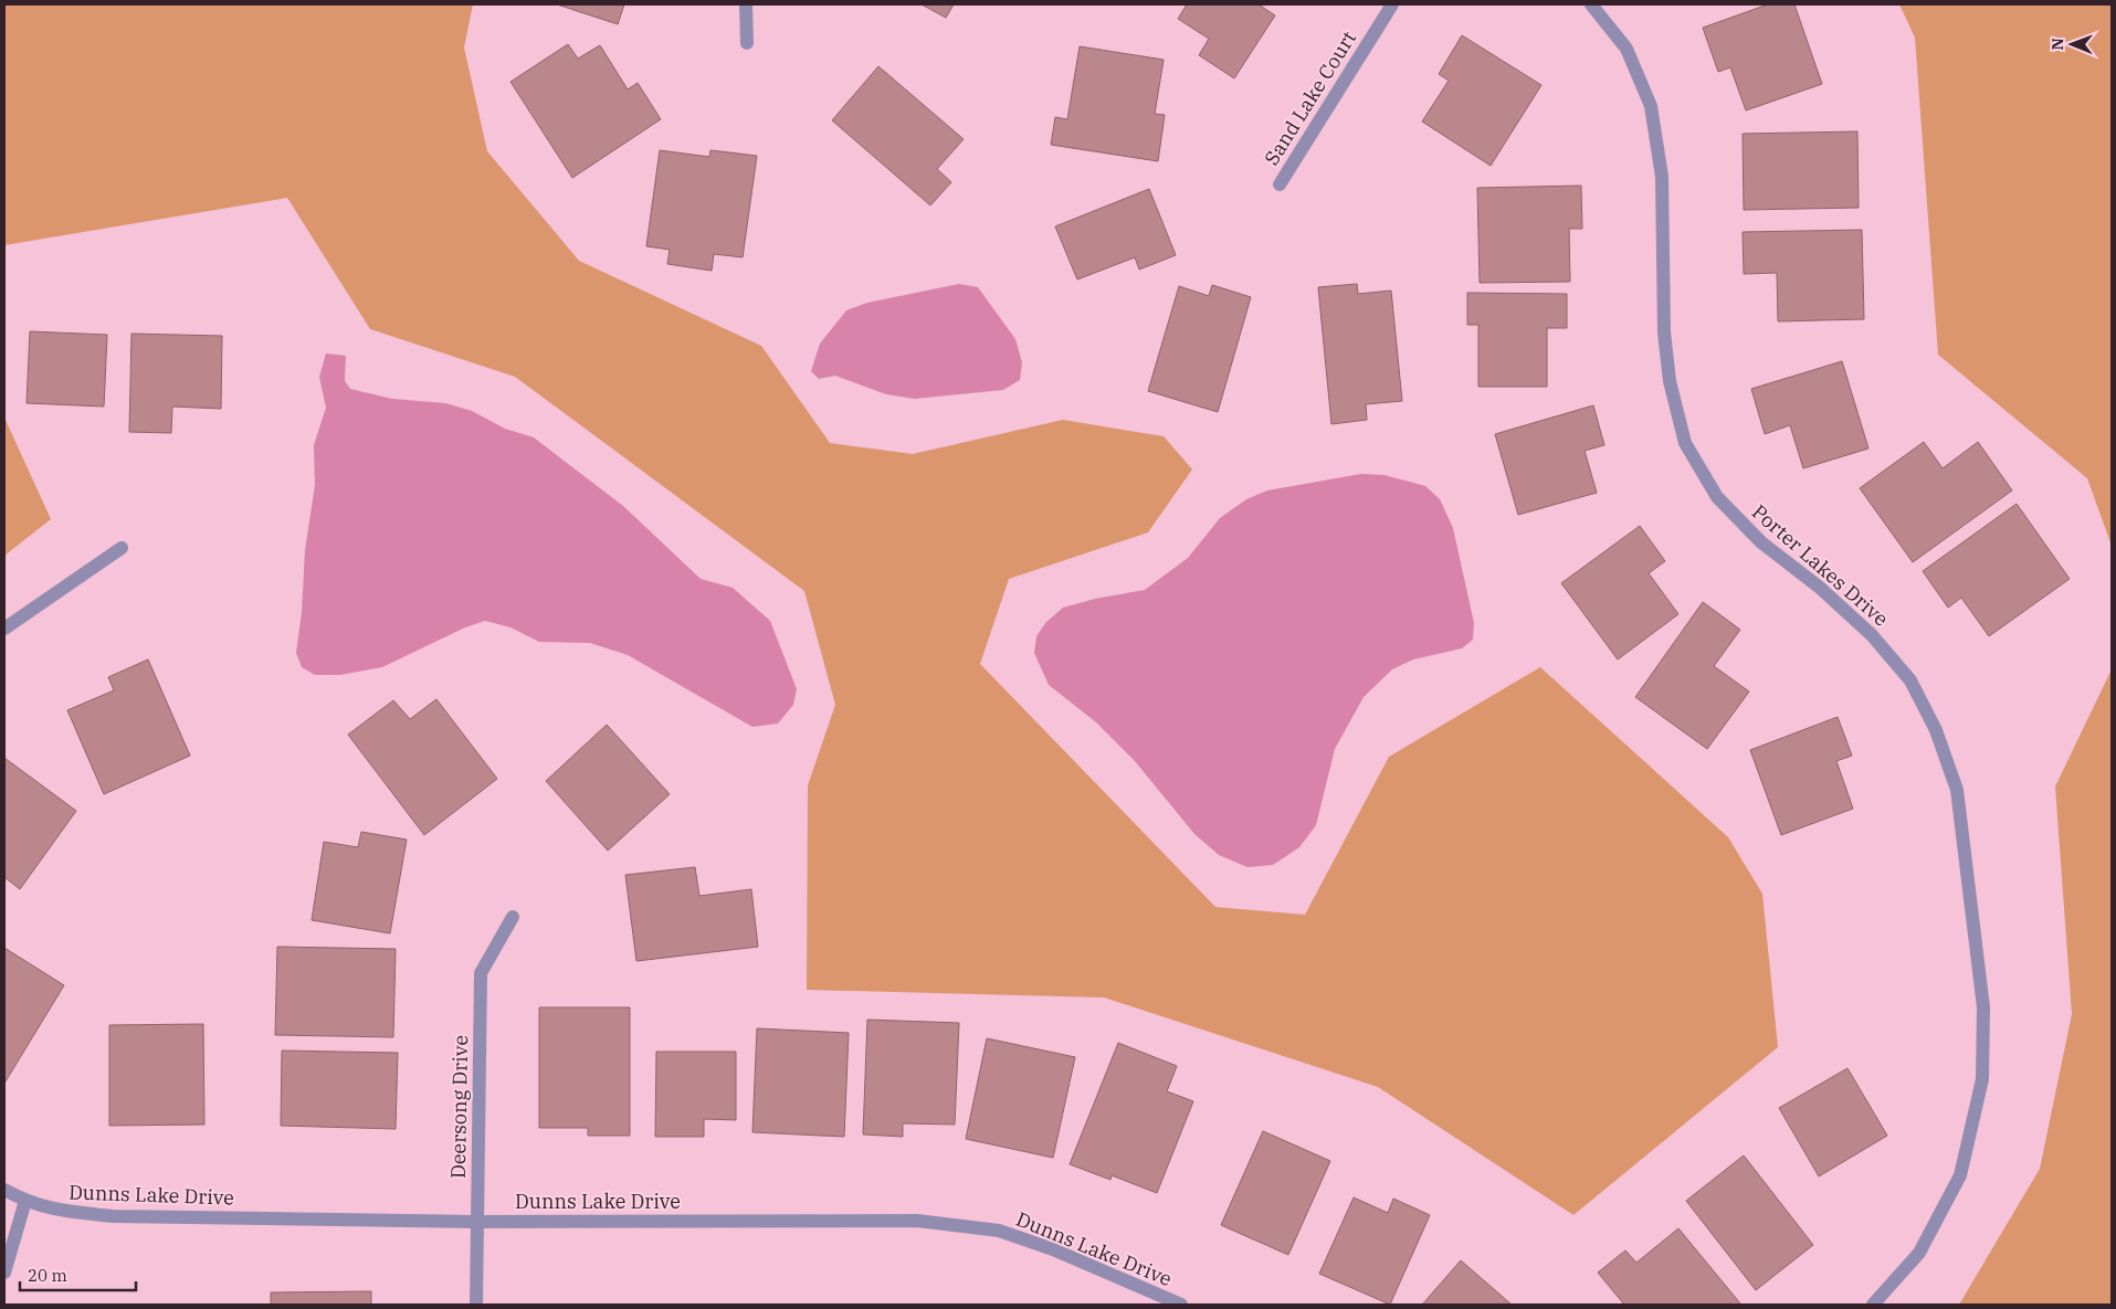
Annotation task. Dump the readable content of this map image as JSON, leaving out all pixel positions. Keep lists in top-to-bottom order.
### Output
{
  "streets": {
    "street": [
      "Sand Lake Court",
      "Porter Lakes Drive",
      "Deersong Drive",
      "Dunns Lake Drive"
    ]
  },
  "crossings": [
    ["Deersong Drive", "Dunns Lake Drive"]
  ],
  "scale_bar": "20 m",
  "north": "left"
}
